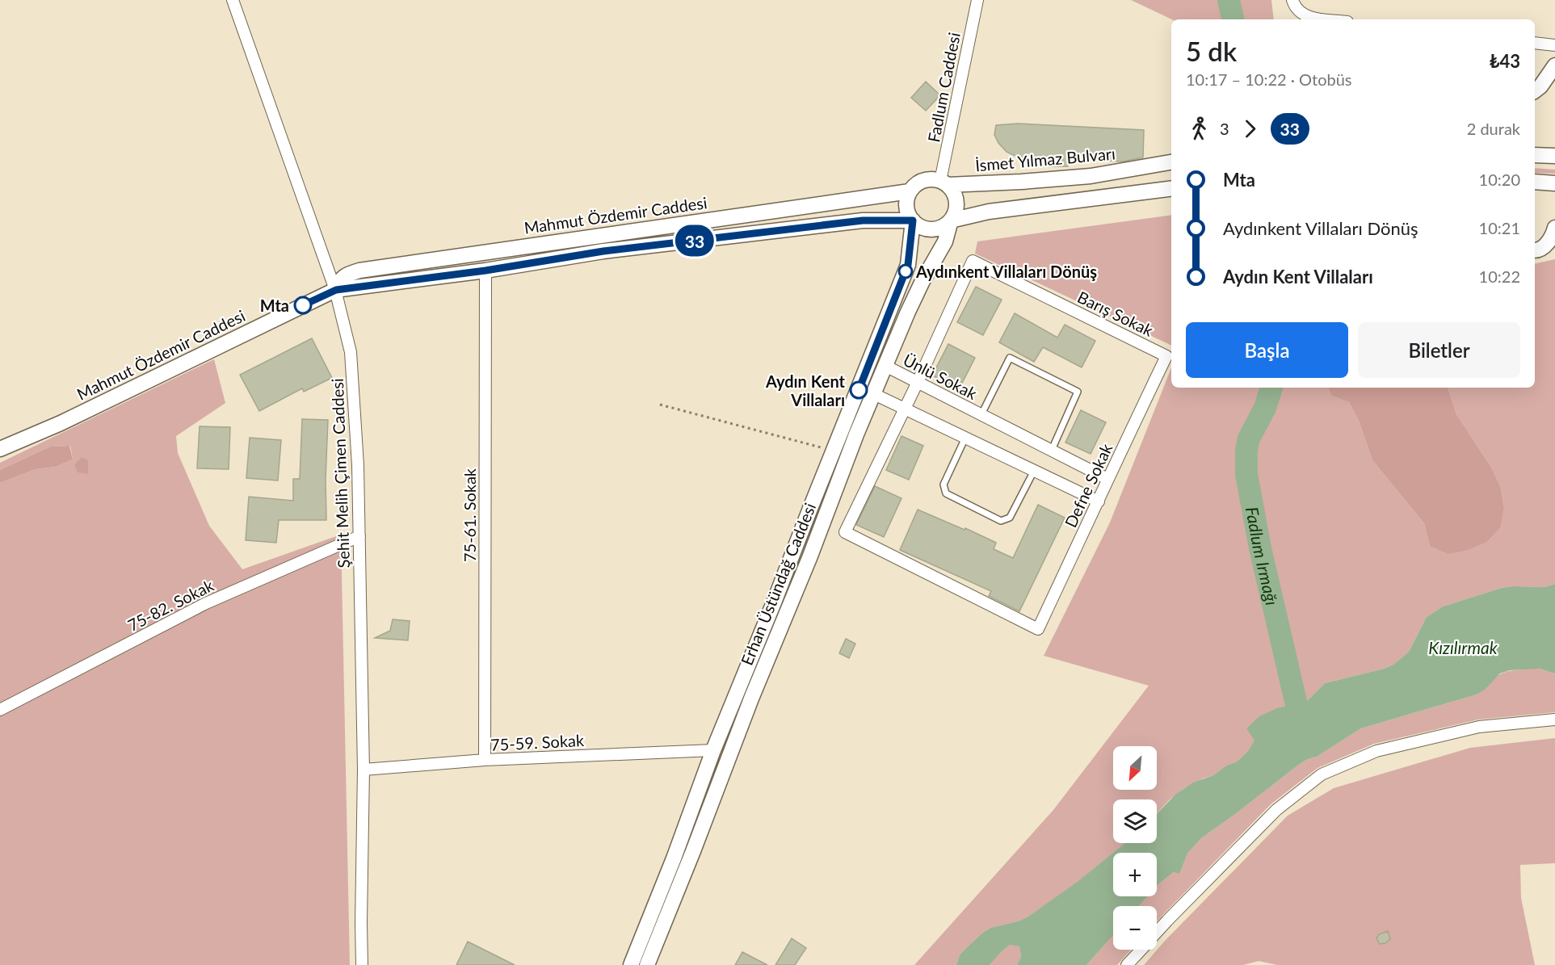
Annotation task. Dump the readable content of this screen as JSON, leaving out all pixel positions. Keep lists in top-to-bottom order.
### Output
{
  "streets": {
    "street": [
      "Fadlum Caddesi",
      "İsmet Yılmaz Bulvarı",
      "Mahmut Özdemir Caddesi",
      "Barış Sokak",
      "Ünlü Sokak",
      "Şehit Melih Çimen Caddesi",
      "Defne Sokak",
      "75-61. Sokak",
      "Erhan Üstündağ Caddesi",
      "75-82. Sokak",
      "75-59. Sokak"
    ]
  },
  "crossings": [
    ["Fadlum Caddesi", "İsmet Yılmaz Bulvarı"],
    ["Fadlum Caddesi", "Mahmut Özdemir Caddesi"],
    ["Fadlum Caddesi", "Erhan Üstündağ Caddesi"],
    ["İsmet Yılmaz Bulvarı", "Mahmut Özdemir Caddesi"],
    ["İsmet Yılmaz Bulvarı", "Erhan Üstündağ Caddesi"],
    ["Mahmut Özdemir Caddesi", "Şehit Melih Çimen Caddesi"],
    ["Mahmut Özdemir Caddesi", "75-61. Sokak"],
    ["Mahmut Özdemir Caddesi", "Erhan Üstündağ Caddesi"],
    ["Barış Sokak", "Ünlü Sokak"],
    ["Barış Sokak", "Defne Sokak"],
    ["Ünlü Sokak", "Defne Sokak"],
    ["Ünlü Sokak", "Erhan Üstündağ Caddesi"],
    ["Şehit Melih Çimen Caddesi", "75-82. Sokak"],
    ["Şehit Melih Çimen Caddesi", "75-59. Sokak"],
    ["75-61. Sokak", "75-59. Sokak"],
    ["Erhan Üstündağ Caddesi", "75-59. Sokak"]
  ],
  "water": ["Fadlum Irmağı", "Kızılırmak"],
  "places": ["Aydınkent Villaları Dönüş", "Mta", "Aydın Kent Villaları"],
  "lines": ["bus line 33"],
  "north": "bottom left",
  "page": {
    "on_map": "33",
    "heading": ["5 dk", "10:17 – 10:22 · Otobüs", "₺43"],
    "legs": ["3", "33", "2 durak"],
    "list": [
      {
        "name": "Mta",
        "value": "10:20"
      },
      {
        "name": "Aydınkent Villaları Dönüş",
        "value": "10:21"
      },
      {
        "name": "Aydın Kent Villaları",
        "value": "10:22"
      }
    ],
    "buttons": ["Başla", "Biletler"],
    "map_buttons": ["+", "−"]
  }
}
